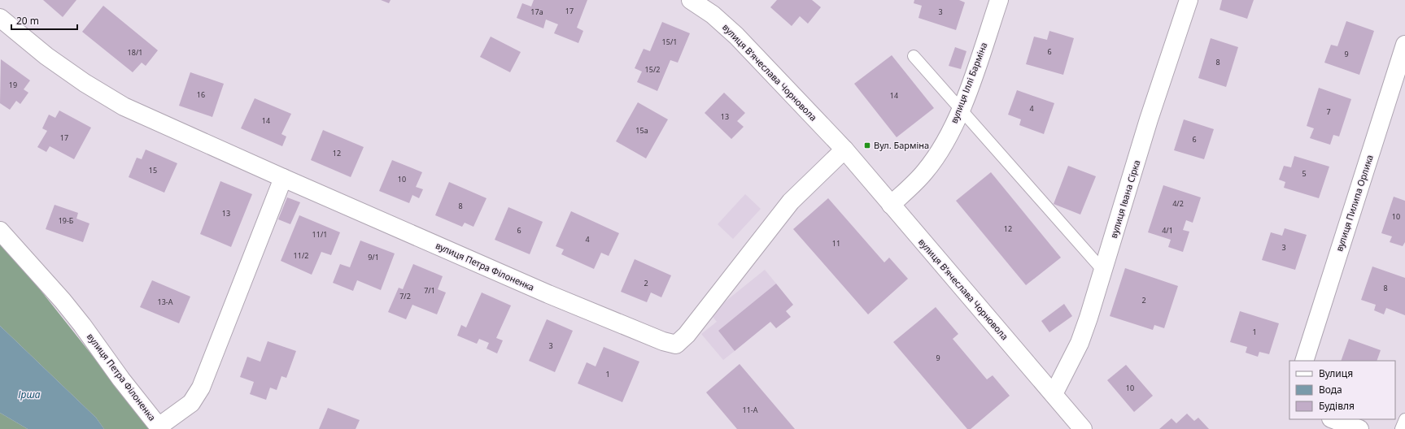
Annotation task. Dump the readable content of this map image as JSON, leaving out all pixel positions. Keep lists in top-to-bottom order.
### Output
{
  "streets": {
    "street": [
      "вулиця Вʼячеслава Чорновола",
      "вулиця Іллі Барміна",
      "вулиця Івана Сірка",
      "вулиця Пилипа Орлика",
      "вулиця Петра Філоненка"
    ]
  },
  "crossings": [
    ["вулиця Вʼячеслава Чорновола", "вулиця Іллі Барміна"],
    ["вулиця Вʼячеслава Чорновола", "вулиця Івана Сірка"],
    ["вулиця Вʼячеслава Чорновола", "вулиця Петра Філоненка"]
  ],
  "water": ["Ірша"],
  "places": {
    "transit": ["Вул. Барміна"]
  },
  "house_numbers": [
    "17",
    "17а",
    "3",
    "15/1",
    "6",
    "18/1",
    "9",
    "8",
    "15/2",
    "19",
    "16",
    "14",
    "4",
    "7",
    "13",
    "14",
    "15а",
    "17",
    "6",
    "12",
    "15",
    "5",
    "10",
    "4/2",
    "8",
    "13",
    "10",
    "19-Б",
    "12",
    "6",
    "4/1",
    "11/1",
    "4",
    "11",
    "3",
    "11/2",
    "9/1",
    "2",
    "8",
    "7/1",
    "7/2",
    "2",
    "13-А",
    "1",
    "3",
    "9",
    "1",
    "10",
    "11-А"
  ],
  "legend": ["Вулиця", "Вода", "Будівля"],
  "scale_bar": "20 m"
}
